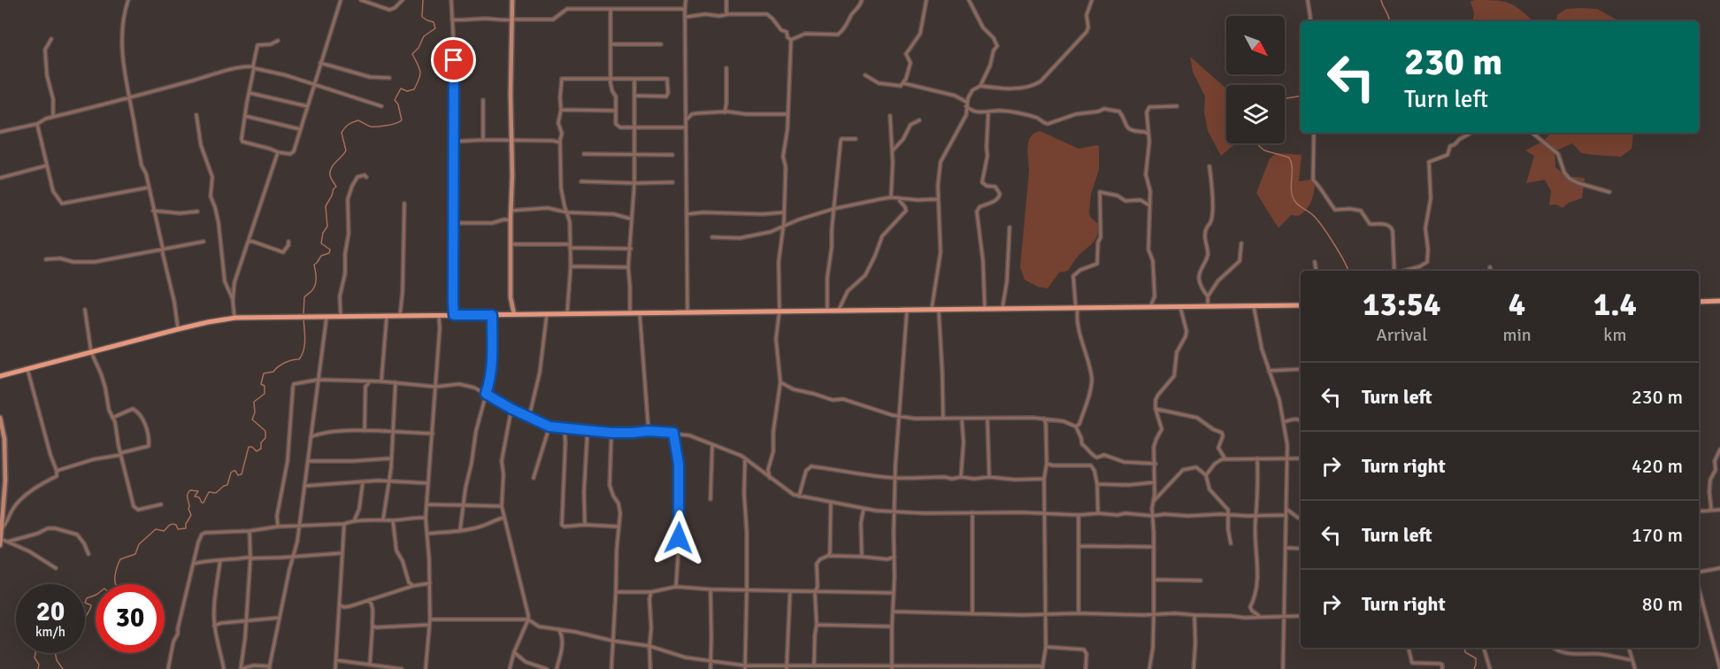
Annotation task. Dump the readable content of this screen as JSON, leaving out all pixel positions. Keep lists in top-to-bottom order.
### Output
{
  "north": "bottom right",
  "page": {
    "turn": ["230 m", "Turn left"],
    "eta": [
      "13:54",
      "Arrival",
      "4",
      "min",
      "1.4",
      "km"
    ],
    "list": [
      {
        "name": "Turn left",
        "value": "230 m"
      },
      {
        "name": "Turn right",
        "value": "420 m"
      },
      {
        "name": "Turn left",
        "value": "170 m"
      },
      {
        "name": "Turn right",
        "value": "80 m"
      }
    ],
    "speed": "20 km/h",
    "limit": "30"
  }
}
